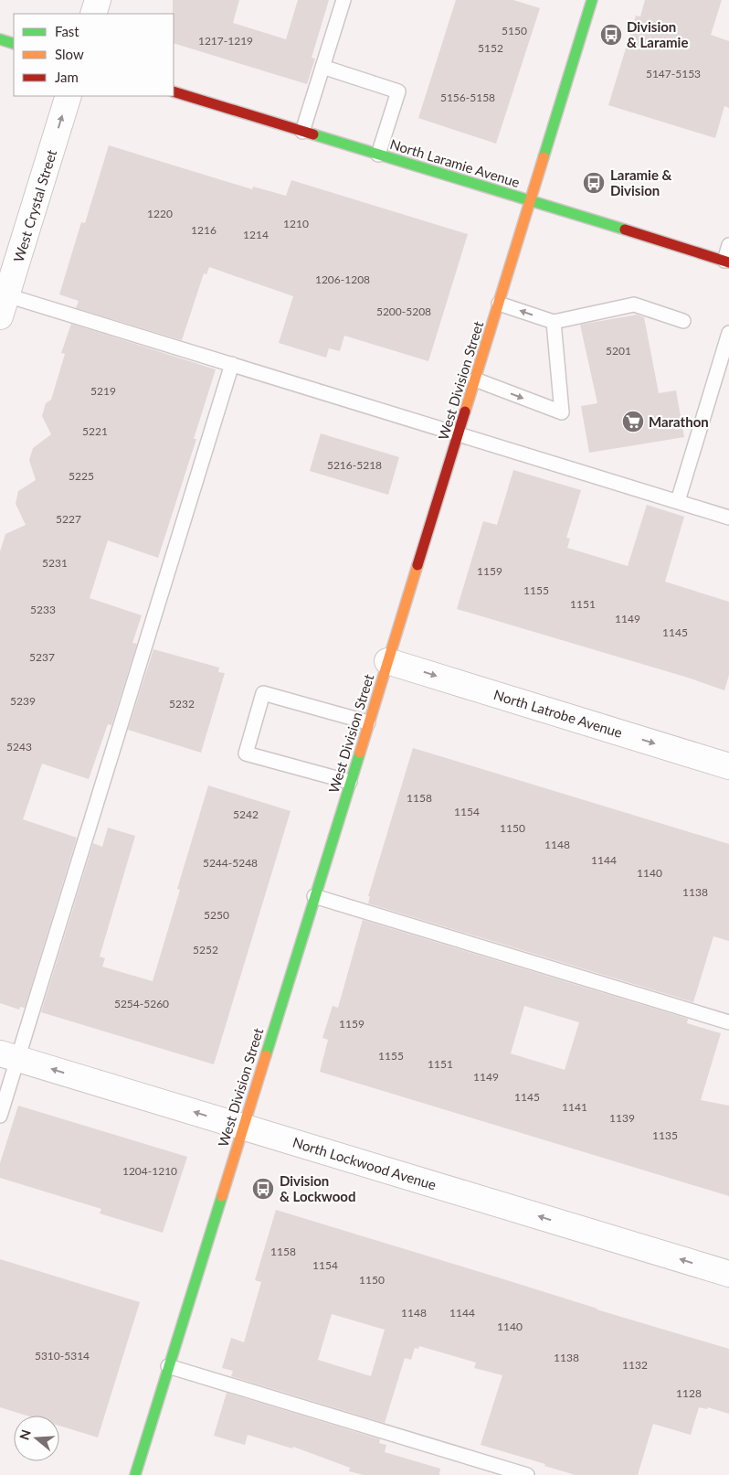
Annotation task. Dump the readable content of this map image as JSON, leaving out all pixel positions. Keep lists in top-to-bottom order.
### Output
{
  "streets": {
    "main road": ["North Laramie Avenue", "West Division Street"],
    "street": ["West Crystal Street", "North Latrobe Avenue", "North Lockwood Avenue"]
  },
  "crossings": [
    ["North Laramie Avenue", "West Division Street"],
    ["West Division Street", "North Latrobe Avenue"],
    ["West Division Street", "North Lockwood Avenue"]
  ],
  "one_way": ["West Crystal Street", "North Latrobe Avenue", "North Lockwood Avenue"],
  "places": {
    "bus stop": ["Division & Laramie", "Laramie & Division", "Division & Lockwood"],
    "supermarket": ["Marathon"]
  },
  "house_numbers": [
    "5150",
    "1217-1219",
    "5152",
    "5147-5153",
    "5156-5158",
    "1220",
    "1210",
    "1216",
    "1214",
    "1206-1208",
    "5200-5208",
    "5201",
    "5219",
    "5221",
    "5216-5218",
    "5225",
    "5227",
    "5231",
    "1159",
    "1155",
    "1151",
    "5233",
    "1149",
    "1145",
    "5237",
    "5239",
    "5232",
    "5243",
    "1158",
    "1154",
    "5242",
    "1150",
    "1148",
    "1144",
    "5244-5248",
    "1140",
    "1138",
    "5250",
    "5252",
    "5254-5260",
    "1159",
    "1155",
    "1151",
    "1149",
    "1145",
    "1141",
    "1139",
    "1135",
    "1204-1210",
    "1158",
    "1154",
    "1150",
    "1148",
    "1144",
    "1140",
    "5310-5314",
    "1138",
    "1132",
    "1128"
  ],
  "legend": ["Fast", "Slow", "Jam"],
  "north": "left"
}
